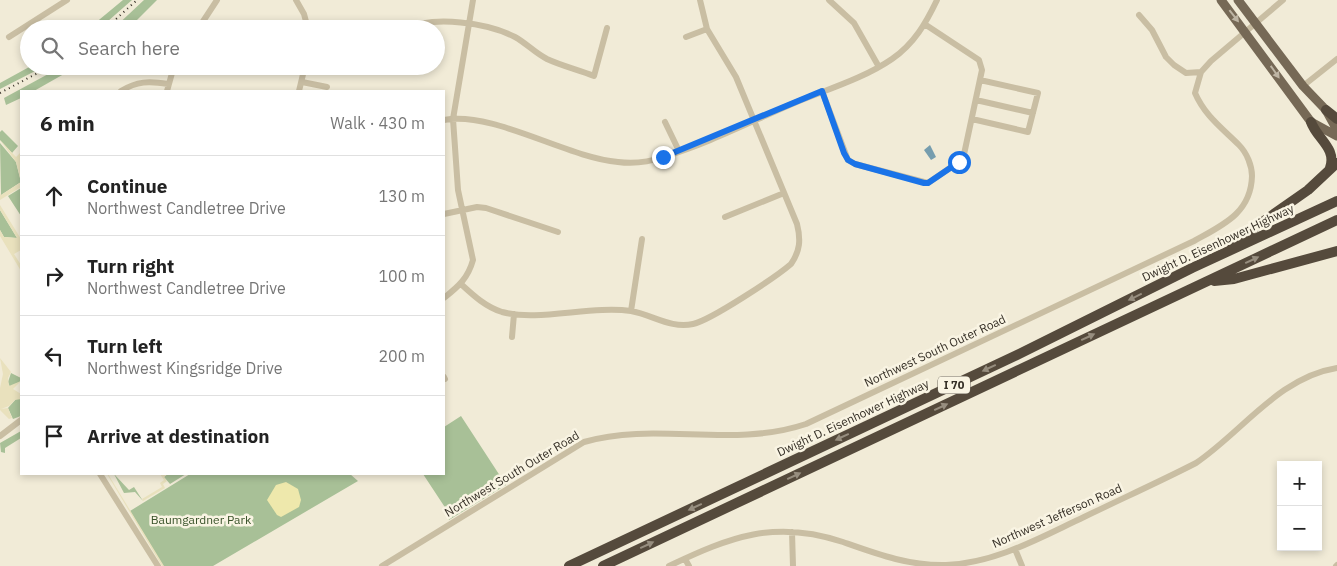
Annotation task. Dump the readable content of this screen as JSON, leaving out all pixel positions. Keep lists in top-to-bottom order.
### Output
{
  "streets": {
    "highway": ["Dwight D. Eisenhower Highway", "I 70"],
    "street": ["Northwest South Outer Road", "Northwest Jefferson Road"]
  },
  "parks": ["Baumgardner Park"],
  "page": {
    "search": "Search here",
    "heading": ["6 min", "Walk · 430 m"],
    "list": [
      ["Continue", "Northwest Candletree Drive", "130 m"],
      ["Turn right", "Northwest Candletree Drive", "100 m"],
      ["Turn left", "Northwest Kingsridge Drive", "200 m"],
      "Arrive at destination"
    ],
    "map_buttons": ["+", "−"]
  }
}
